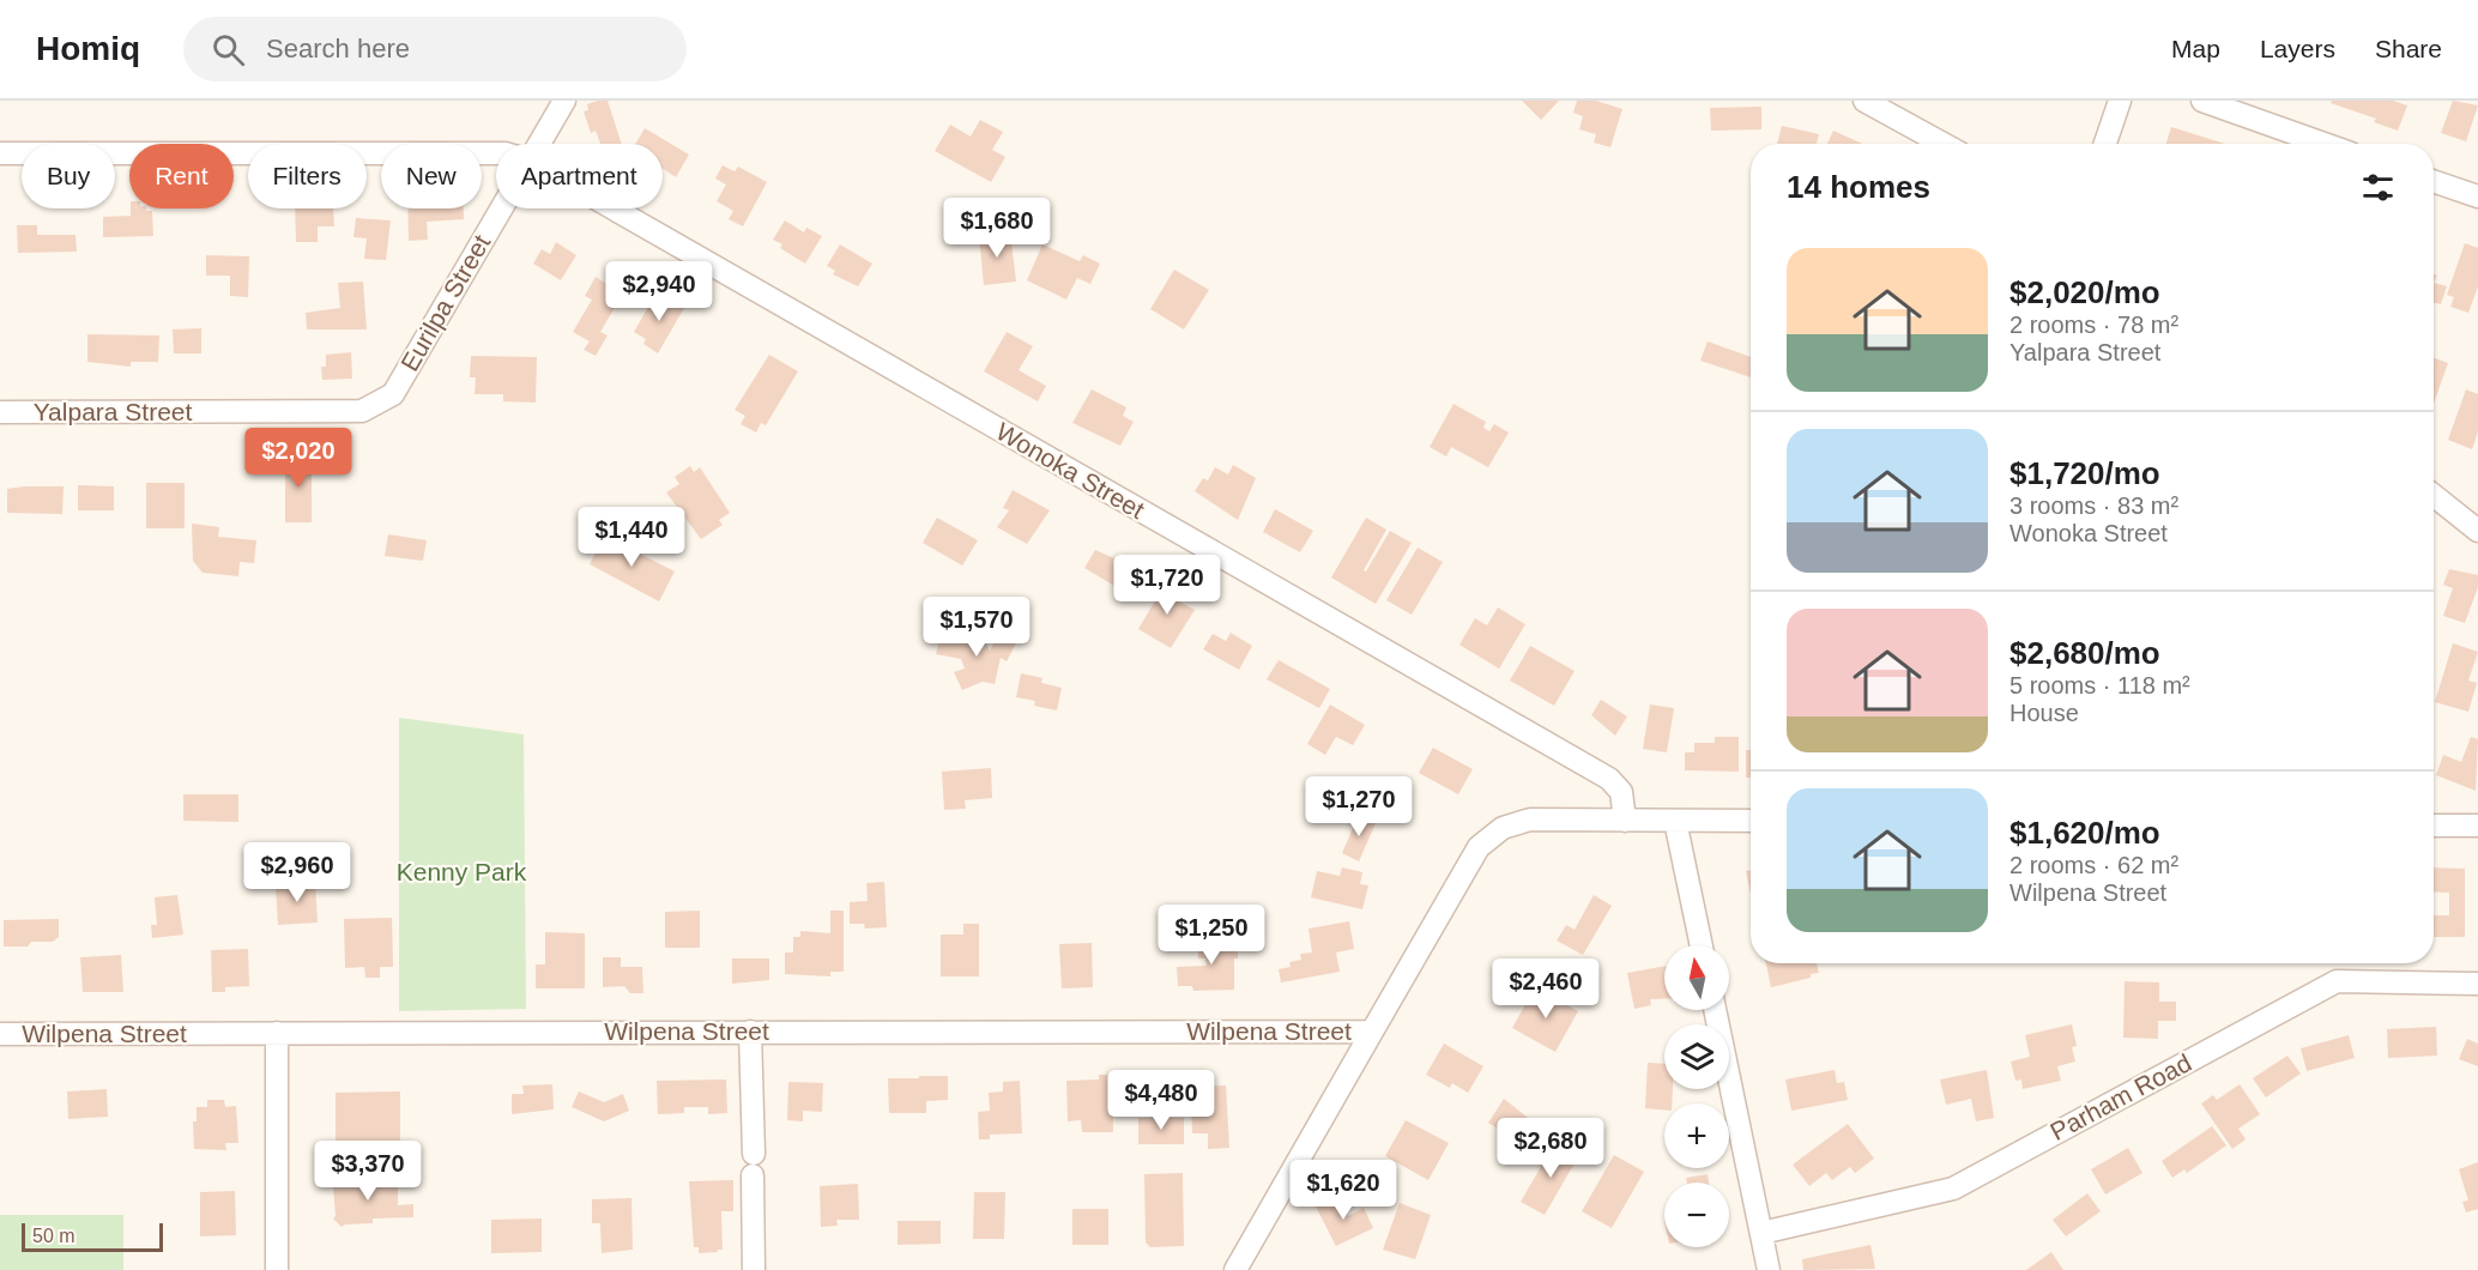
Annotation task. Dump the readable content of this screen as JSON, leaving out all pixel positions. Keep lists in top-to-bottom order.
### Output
{
  "streets": {
    "street": [
      "Eurilpa Street",
      "Yalpara Street",
      "Wonoka Street",
      "Wilpena Street",
      "Parham Road"
    ]
  },
  "crossings": [
    ["Eurilpa Street", "Yalpara Street"],
    ["Wonoka Street", "Wilpena Street"]
  ],
  "parks": ["Kenny Park"],
  "scale_bar": "50 m",
  "north": "top",
  "page": {
    "header": "Homiq",
    "search": "Search here",
    "nav": ["Map", "Layers", "Share"],
    "chip": [
      "Buy",
      "Rent",
      "Filters",
      "New",
      "Apartment"
    ],
    "heading": "14 homes",
    "price": [
      "$1,680",
      "$2,940",
      "$2,020",
      "$1,440",
      "$1,720",
      "$1,570",
      "$1,270",
      "$2,960",
      "$1,250",
      "$2,460",
      "$4,480",
      "$2,680",
      "$3,370",
      "$1,620"
    ],
    "list": [
      {
        "name": "$2,020/mo",
        "note": "2 rooms · 78 m² · Yalpara Street"
      },
      {
        "name": "$1,720/mo",
        "note": "3 rooms · 83 m² · Wonoka Street"
      },
      {
        "name": "$2,680/mo",
        "note": "5 rooms · 118 m² · House"
      },
      {
        "name": "$1,620/mo",
        "note": "2 rooms · 62 m² · Wilpena Street"
      }
    ],
    "map_buttons": ["+", "−"],
    "scale": "50 m"
  }
}
